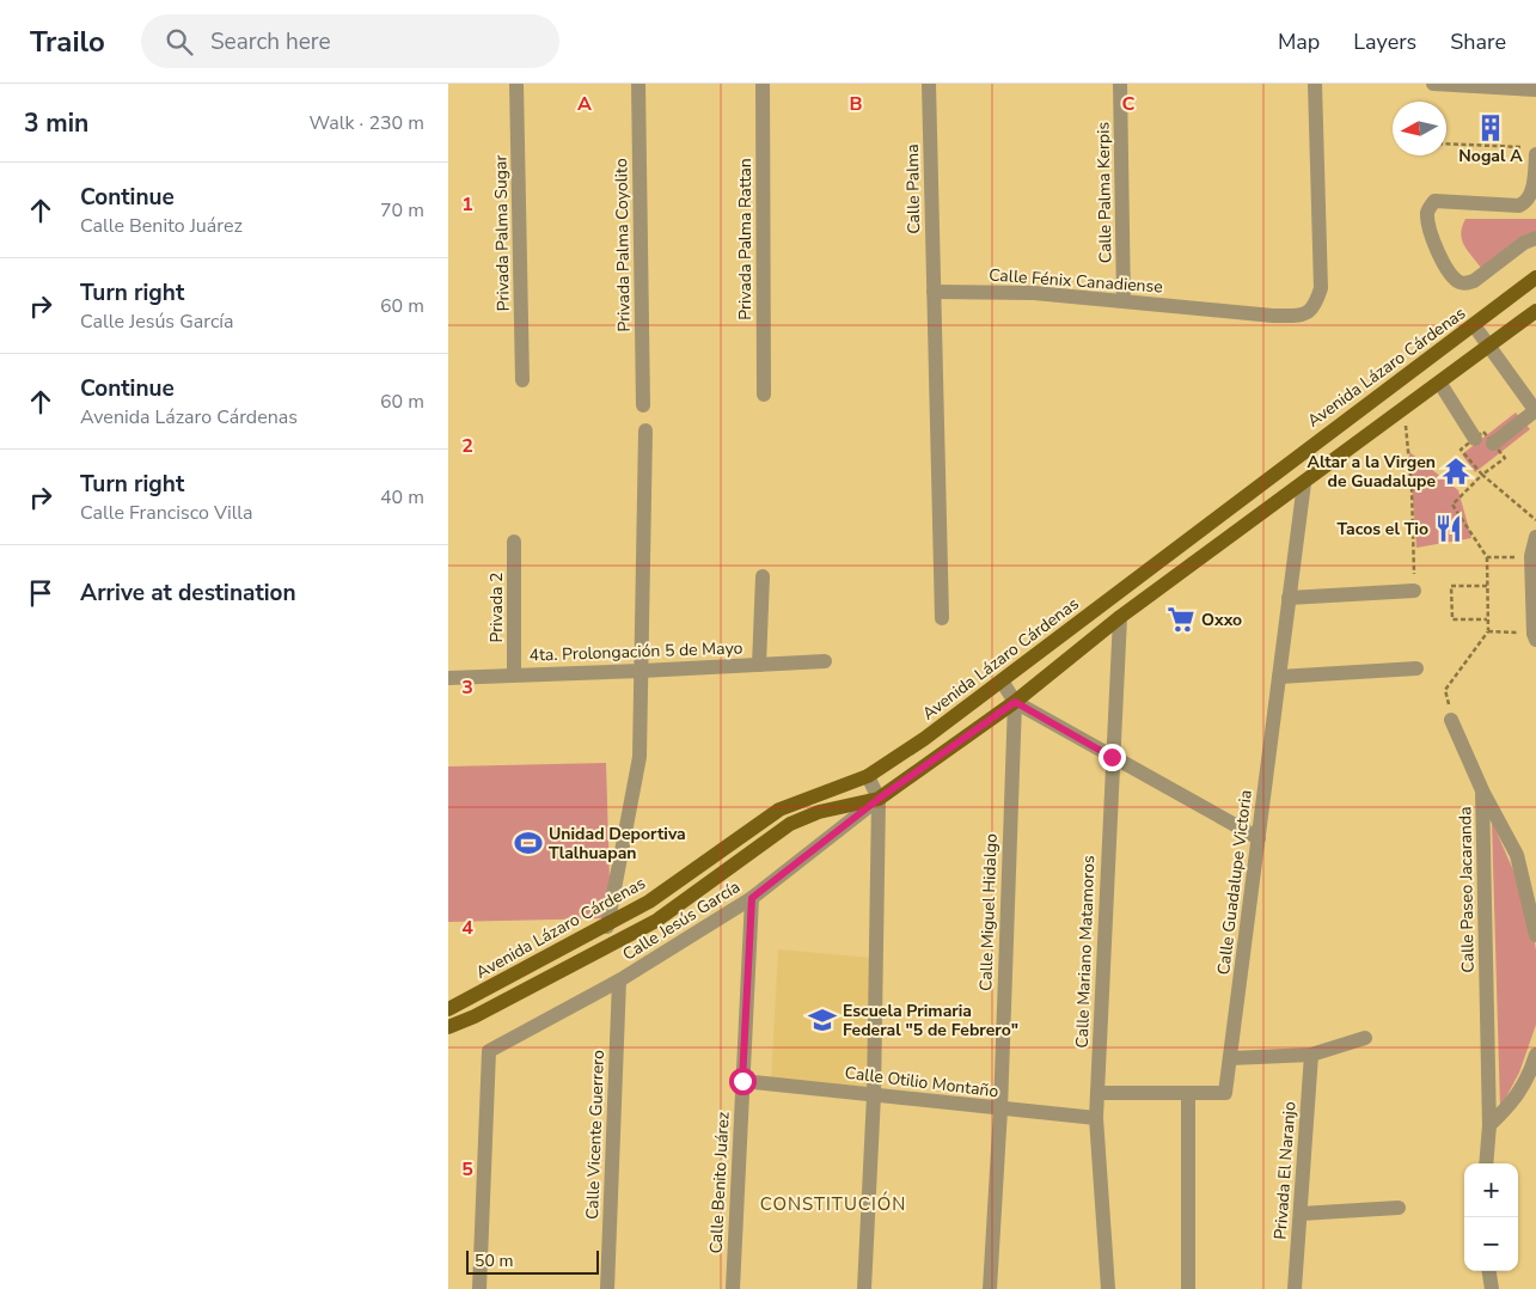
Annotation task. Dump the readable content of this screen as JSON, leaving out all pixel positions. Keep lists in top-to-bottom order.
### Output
{
  "streets": {
    "main road": ["Avenida Lázaro Cárdenas"],
    "street": [
      "Calle Palma",
      "Calle Palma Kerpis",
      "Privada Palma Sugar",
      "Privada Palma Rattan",
      "Privada Palma Coyolito",
      "Calle Fénix Canadiense",
      "Privada 2",
      "4ta. Prolongación 5 de Mayo",
      "Calle Guadalupe Victoria",
      "Calle Paseo Jacaranda",
      "Calle Miguel Hidalgo",
      "Calle Jesús García",
      "Calle Mariano Matamoros",
      "Calle Otilio Montaño",
      "Calle Vicente Guerrero",
      "Privada El Naranjo",
      "Calle Benito Juárez"
    ]
  },
  "crossings": [
    ["Calle Palma", "Calle Fénix Canadiense"],
    ["Calle Palma Kerpis", "Calle Fénix Canadiense"],
    ["Privada 2", "4ta. Prolongación 5 de Mayo"],
    ["Calle Miguel Hidalgo", "Calle Otilio Montaño"],
    ["Calle Jesús García", "Calle Vicente Guerrero"],
    ["Calle Jesús García", "Calle Benito Juárez"],
    ["Calle Mariano Matamoros", "Calle Otilio Montaño"],
    ["Calle Otilio Montaño", "Calle Benito Juárez"]
  ],
  "districts": ["CONSTITUCIÓN"],
  "places": {
    "building": ["Nogal A"],
    "temple": ["Altar a la Virgen de Guadalupe"],
    "restaurant": ["Tacos el Tio"],
    "supermarket": ["Oxxo"],
    "sports": ["Unidad Deportiva Tlalhuapan"],
    "school or university": ["Escuela Primaria Federal \"5 de Febrero\""]
  },
  "scale_bar": "50 m",
  "north": "left",
  "page": {
    "header": "Trailo",
    "search": "Search here",
    "nav": ["Map", "Layers", "Share"],
    "heading": ["3 min", "Walk · 230 m"],
    "list": [
      ["Continue", "Calle Benito Juárez", "70 m"],
      ["Turn right", "Calle Jesús García", "60 m"],
      ["Continue", "Avenida Lázaro Cárdenas", "60 m"],
      ["Turn right", "Calle Francisco Villa", "40 m"],
      "Arrive at destination"
    ],
    "map_buttons": ["+", "−"],
    "scale": "50 m"
  },
  "grid": {
    "columns": ["A", "B", "C"],
    "rows": [
      "1",
      "2",
      "3",
      "4",
      "5"
    ]
  }
}
